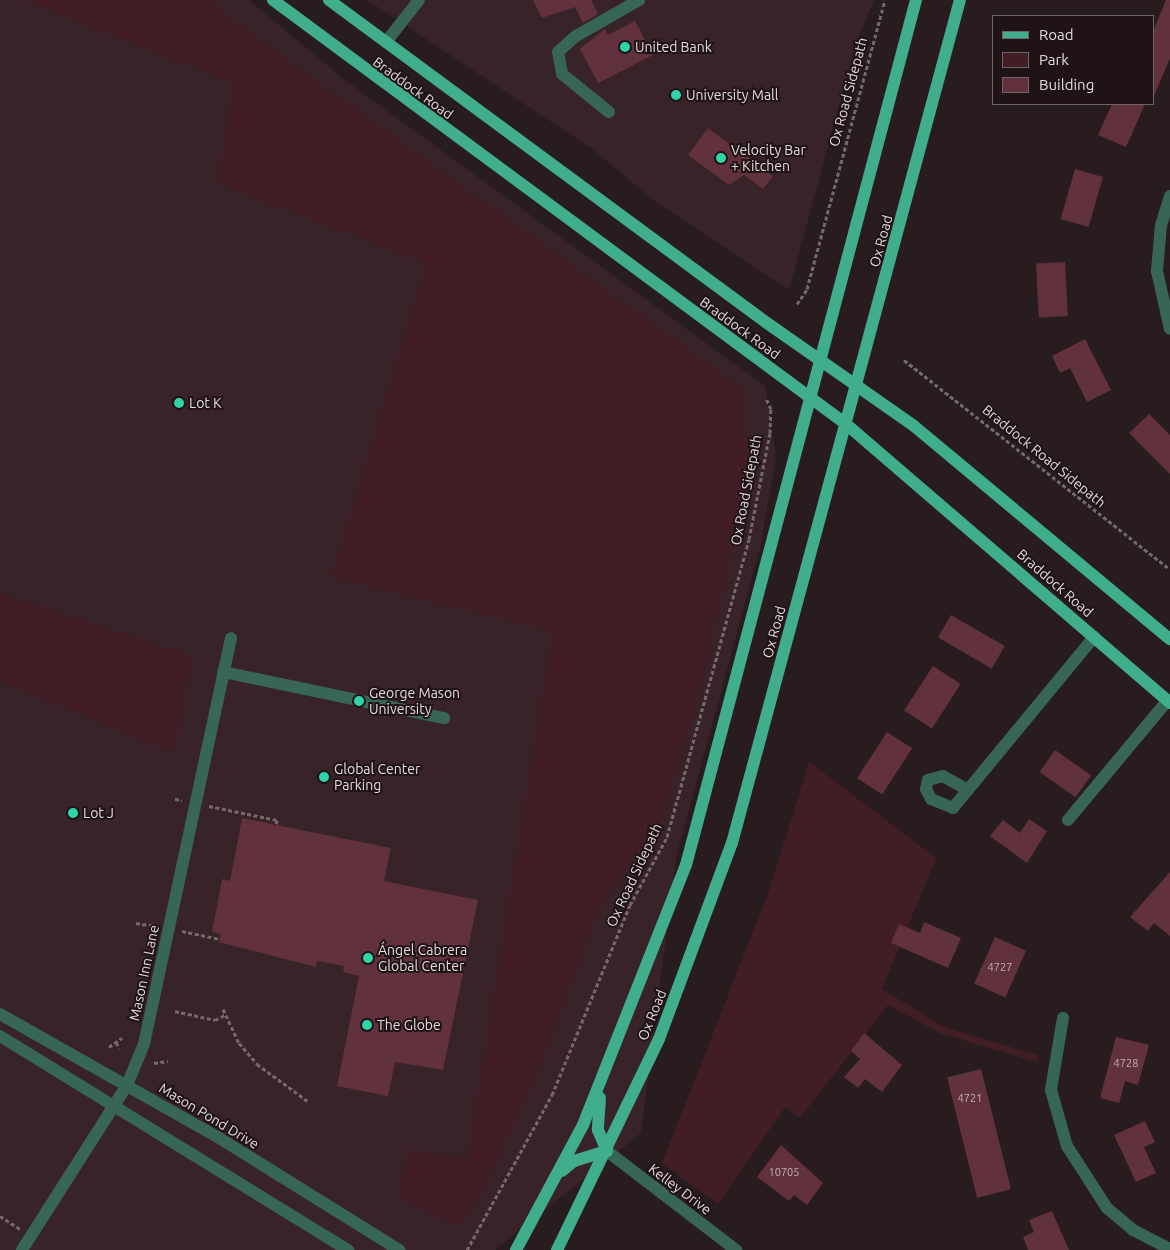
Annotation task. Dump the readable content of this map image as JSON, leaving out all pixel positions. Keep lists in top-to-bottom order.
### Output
{
  "streets": {
    "main road": ["Braddock Road", "Ox Road"],
    "street": ["Mason Inn Lane", "Mason Pond Drive", "Kelley Drive"],
    "path": ["Ox Road Sidepath", "Braddock Road Sidepath"]
  },
  "crossings": [
    ["Braddock Road", "Ox Road"],
    ["Ox Road", "Kelley Drive"],
    ["Mason Inn Lane", "Mason Pond Drive"]
  ],
  "places": [
    "United Bank",
    "University Mall",
    "Velocity Bar + Kitchen",
    "Lot K",
    "George Mason University",
    "Global Center Parking",
    "Lot J",
    "Ángel Cabrera Global Center",
    "The Globe"
  ],
  "house_numbers": [
    "4727",
    "4728",
    "4721",
    "10705"
  ],
  "legend": ["Road", "Park", "Building"]
}
